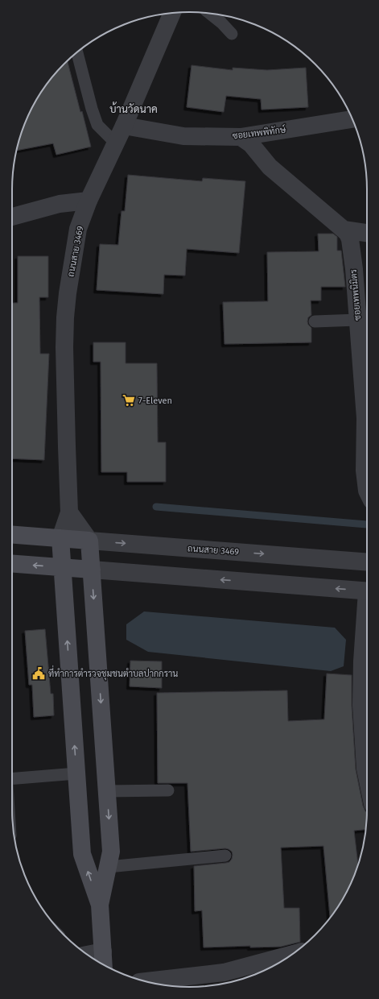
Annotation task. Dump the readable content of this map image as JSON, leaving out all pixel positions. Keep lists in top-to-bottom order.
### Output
{
  "streets": {
    "street": ["ซอยเทพพิทักษ์", "ถนนสาย 3469", "ซอยเทพนิมิตร"]
  },
  "crossings": [
    ["ซอยเทพพิทักษ์", "ถนนสาย 3469"],
    ["ซอยเทพพิทักษ์", "ซอยเทพนิมิตร"]
  ],
  "districts": ["บ้านวัดนาค"],
  "places": {
    "supermarket": ["7-Eleven"],
    "public building": ["ที่ทำการตำรวจชุมชนตำบลปากกราน"]
  }
}
